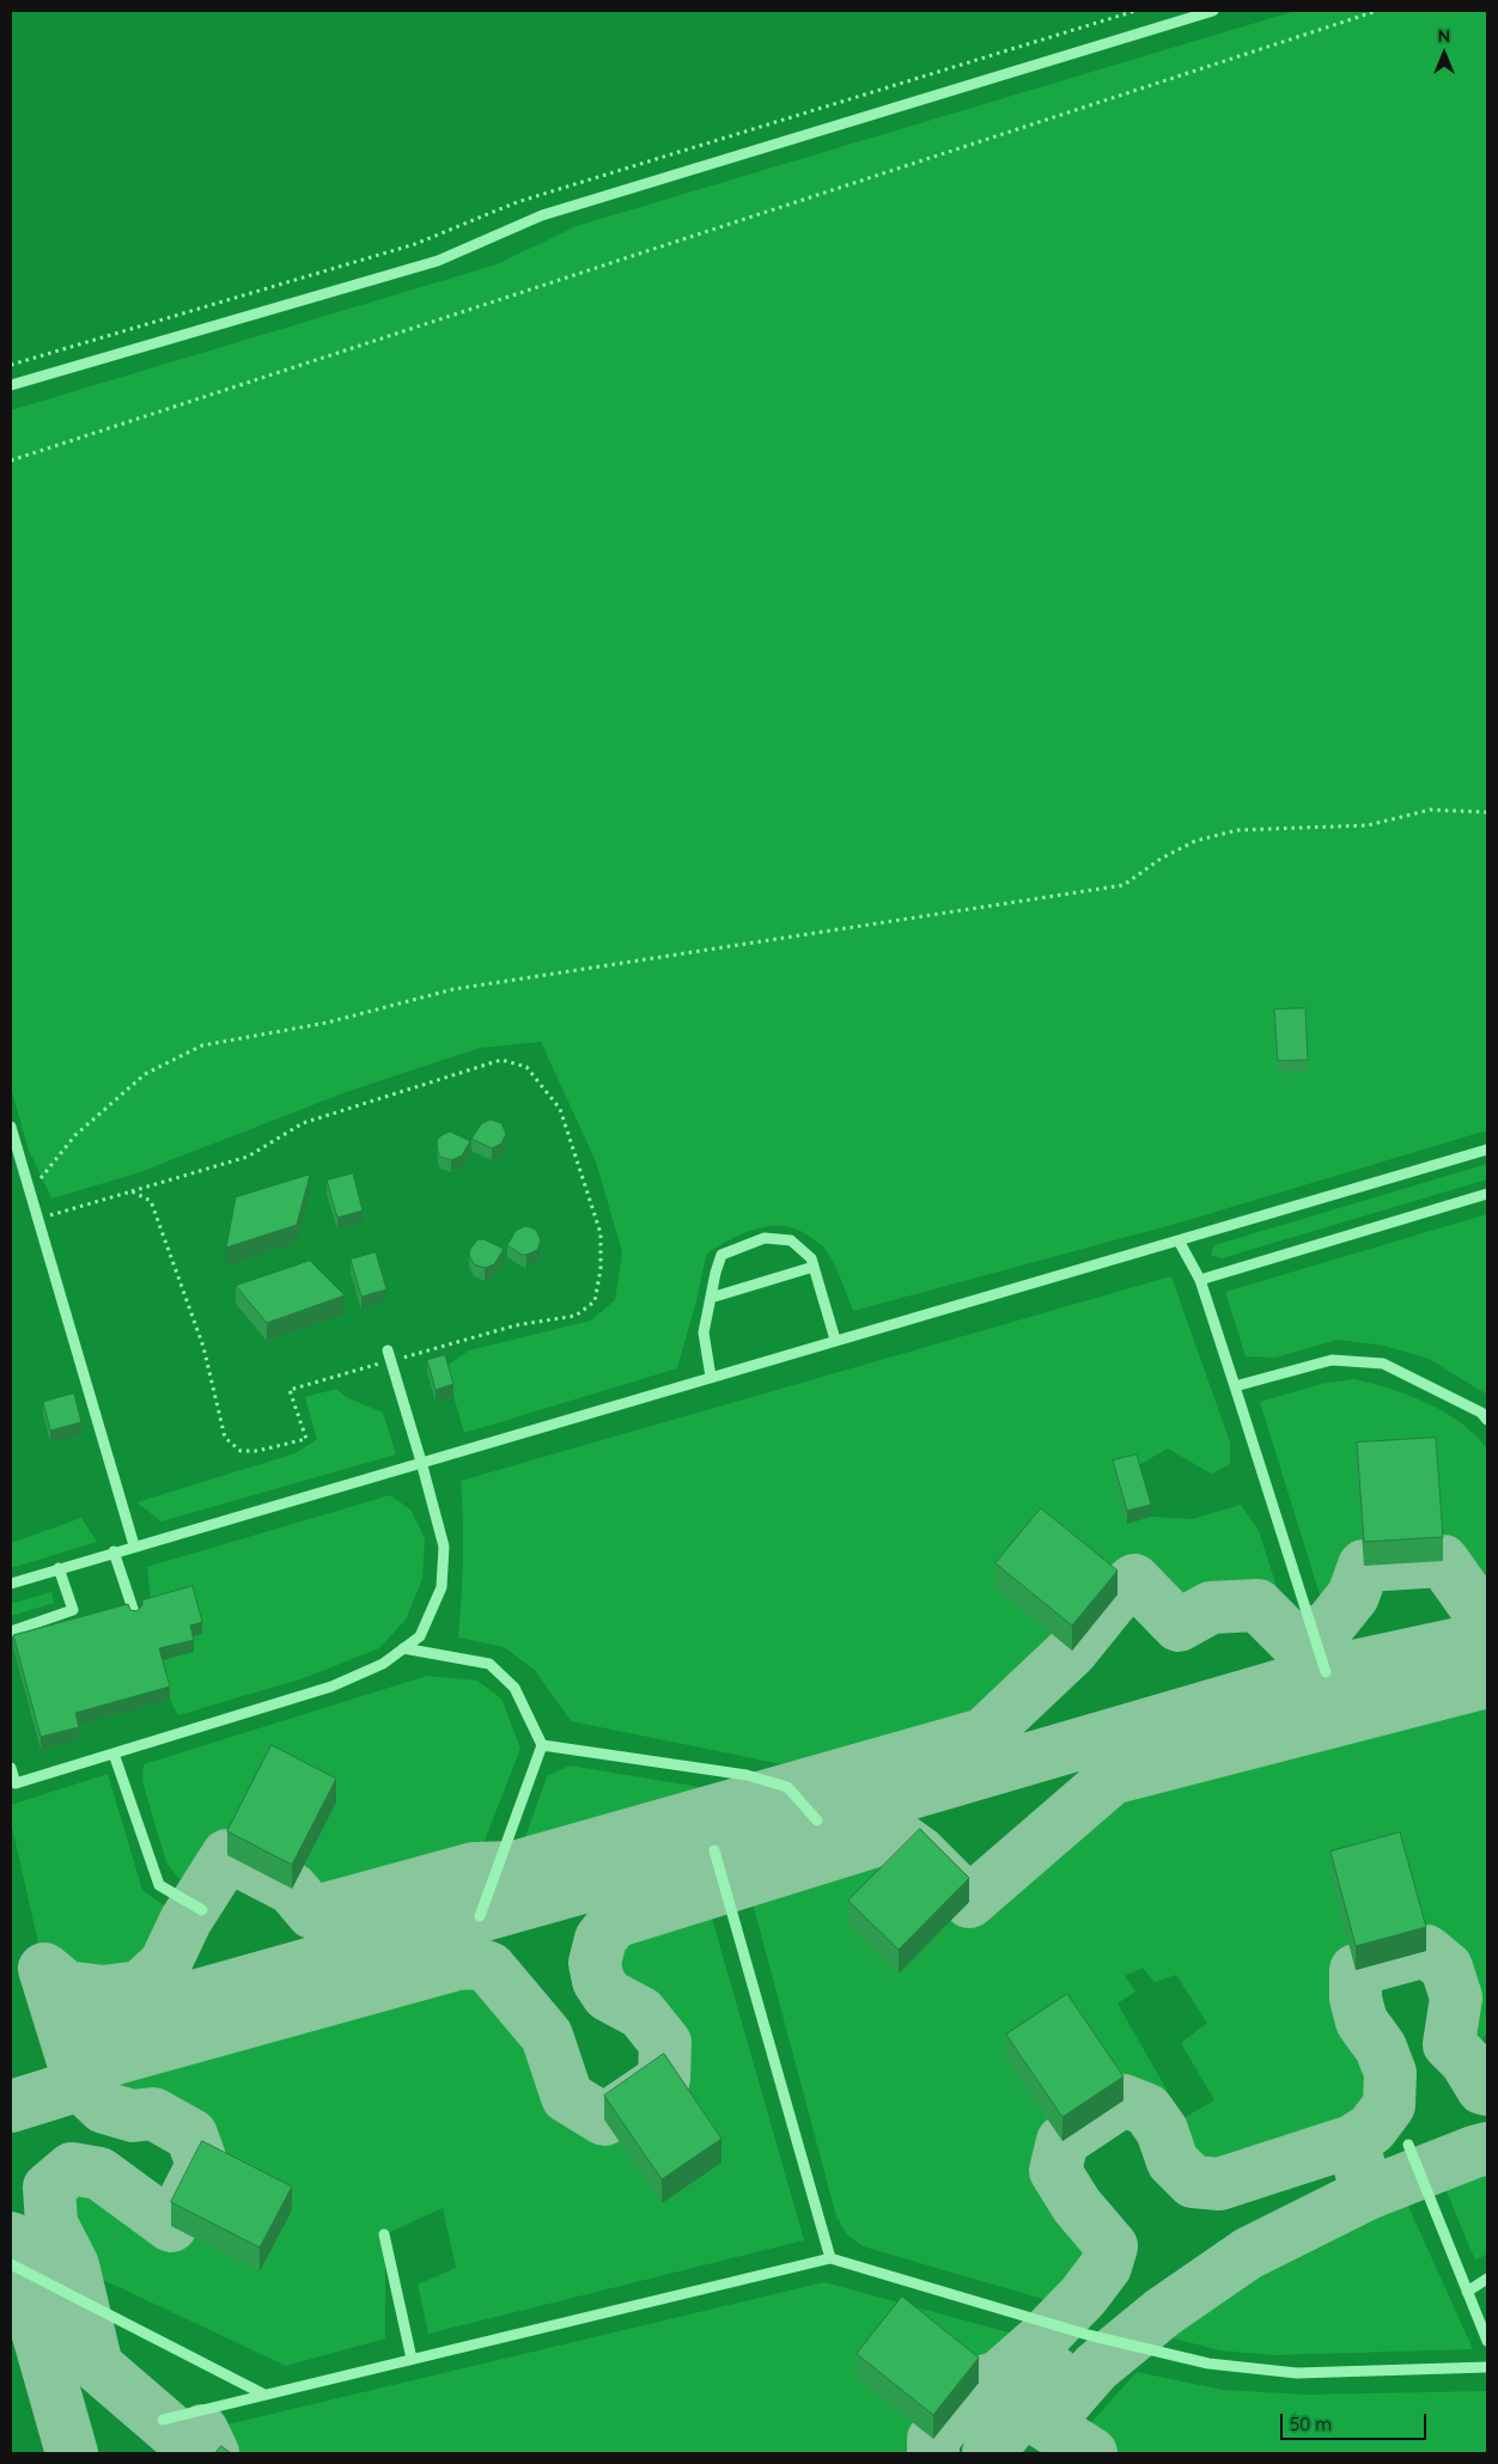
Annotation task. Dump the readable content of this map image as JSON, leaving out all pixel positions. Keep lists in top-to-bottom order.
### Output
{
  "scale_bar": "50 m",
  "north": "top"
}
